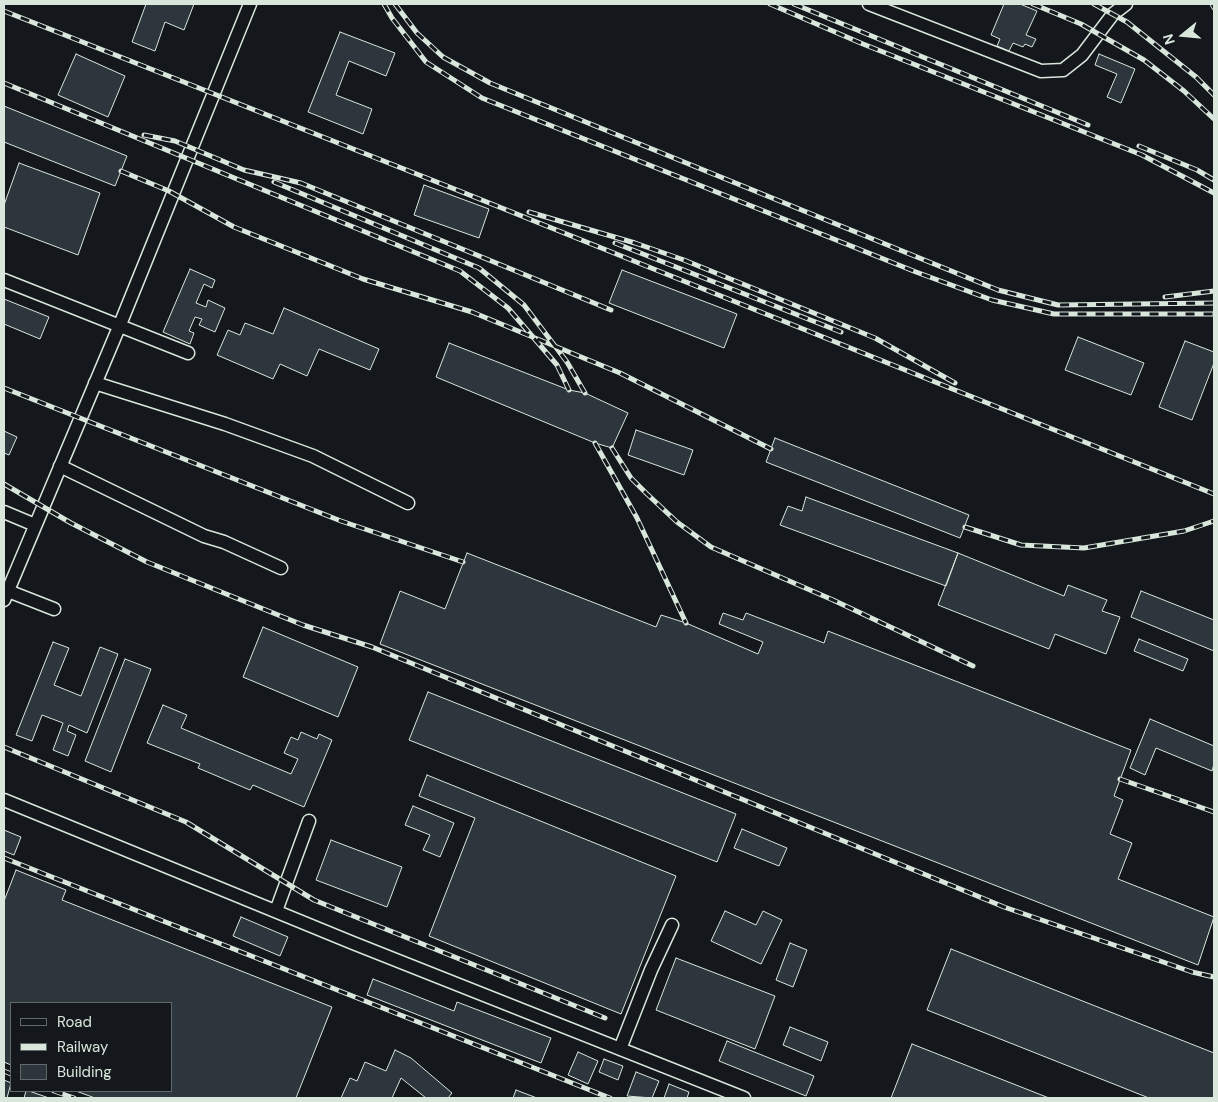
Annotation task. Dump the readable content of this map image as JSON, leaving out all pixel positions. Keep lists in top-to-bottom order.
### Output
{
  "legend": ["Road", "Railway", "Building"],
  "north": "left"
}
